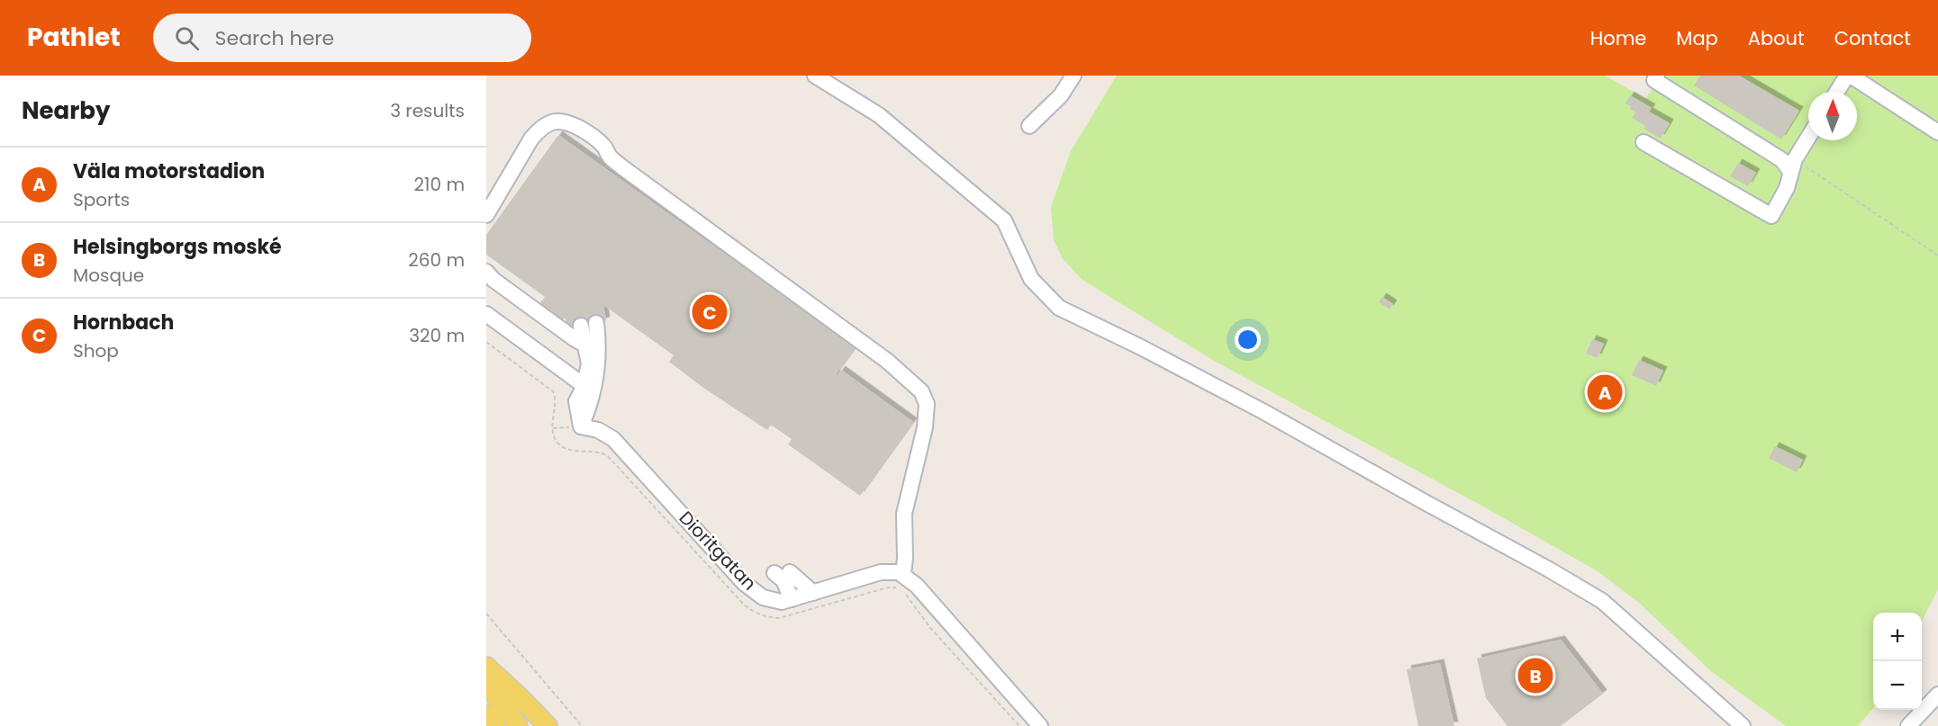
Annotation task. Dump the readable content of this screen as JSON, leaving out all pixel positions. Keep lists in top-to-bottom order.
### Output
{
  "streets": {
    "street": ["Dioritgatan"]
  },
  "north": "top",
  "page": {
    "header": "Pathlet",
    "search": "Search here",
    "nav": [
      "Home",
      "Map",
      "About",
      "Contact"
    ],
    "heading": ["Nearby", "3 results"],
    "list": [
      {
        "mark": "A",
        "name": "Väla motorstadion",
        "note": "Sports",
        "value": "210 m"
      },
      {
        "mark": "B",
        "name": "Helsingborgs moské",
        "note": "Mosque",
        "value": "260 m"
      },
      {
        "mark": "C",
        "name": "Hornbach",
        "note": "Shop",
        "value": "320 m"
      }
    ],
    "pins": ["C", "A", "B"],
    "map_buttons": ["+", "−"]
  }
}
